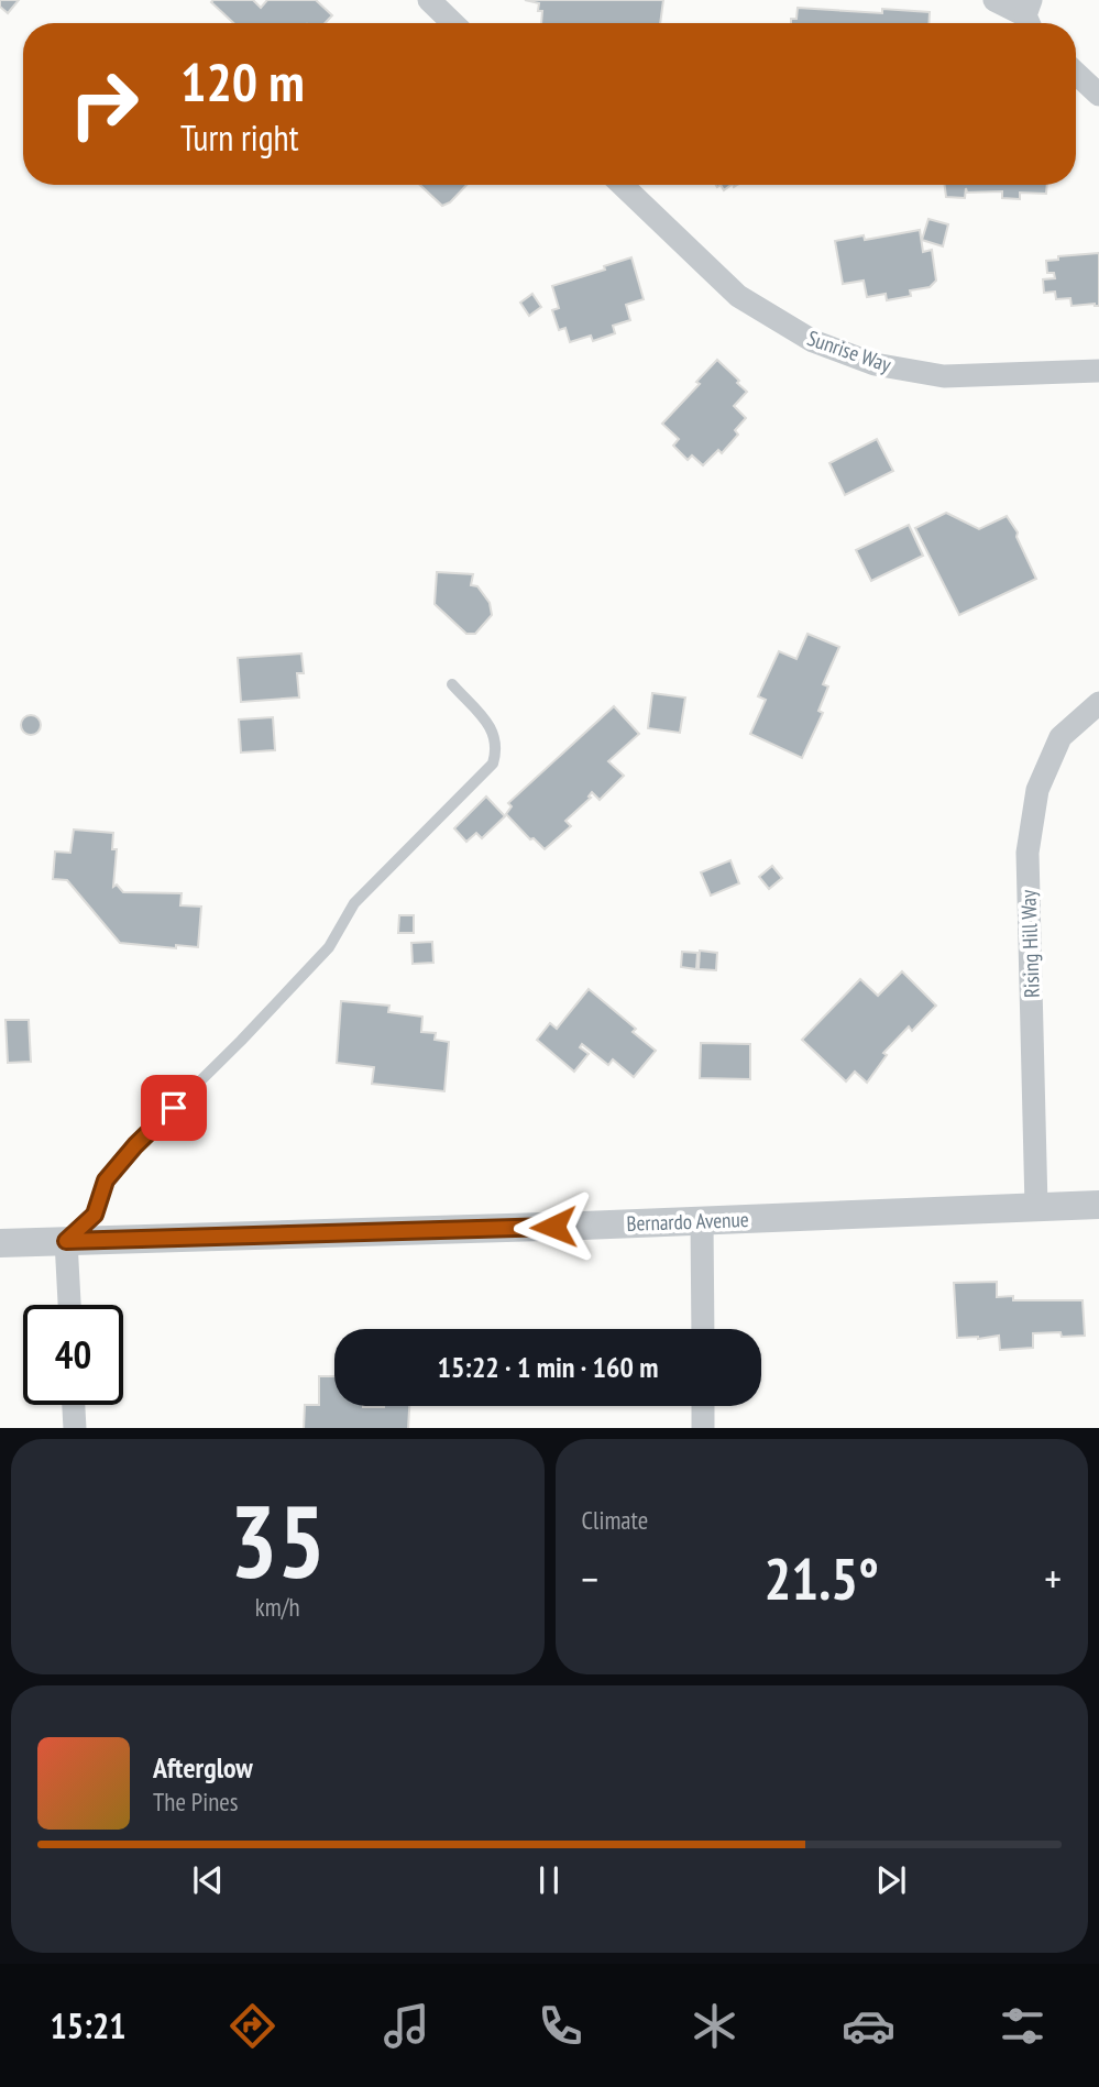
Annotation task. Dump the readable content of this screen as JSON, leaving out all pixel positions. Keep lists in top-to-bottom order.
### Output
{
  "streets": {
    "street": ["Sunrise Way", "Rising Hill Way", "Bernardo Avenue"]
  },
  "crossings": [
    ["Rising Hill Way", "Bernardo Avenue"]
  ],
  "page": {
    "turn": ["120 m", "Turn right"],
    "limit": "40",
    "trip": "15:22 · 1 min · 160 m",
    "tile": [
      ["35", "km/h"],
      "Climate"
    ],
    "heat": ["−", "21.5°", "+"],
    "song": ["Afterglow", "The Pines"],
    "tabs": "15:21"
  }
}
